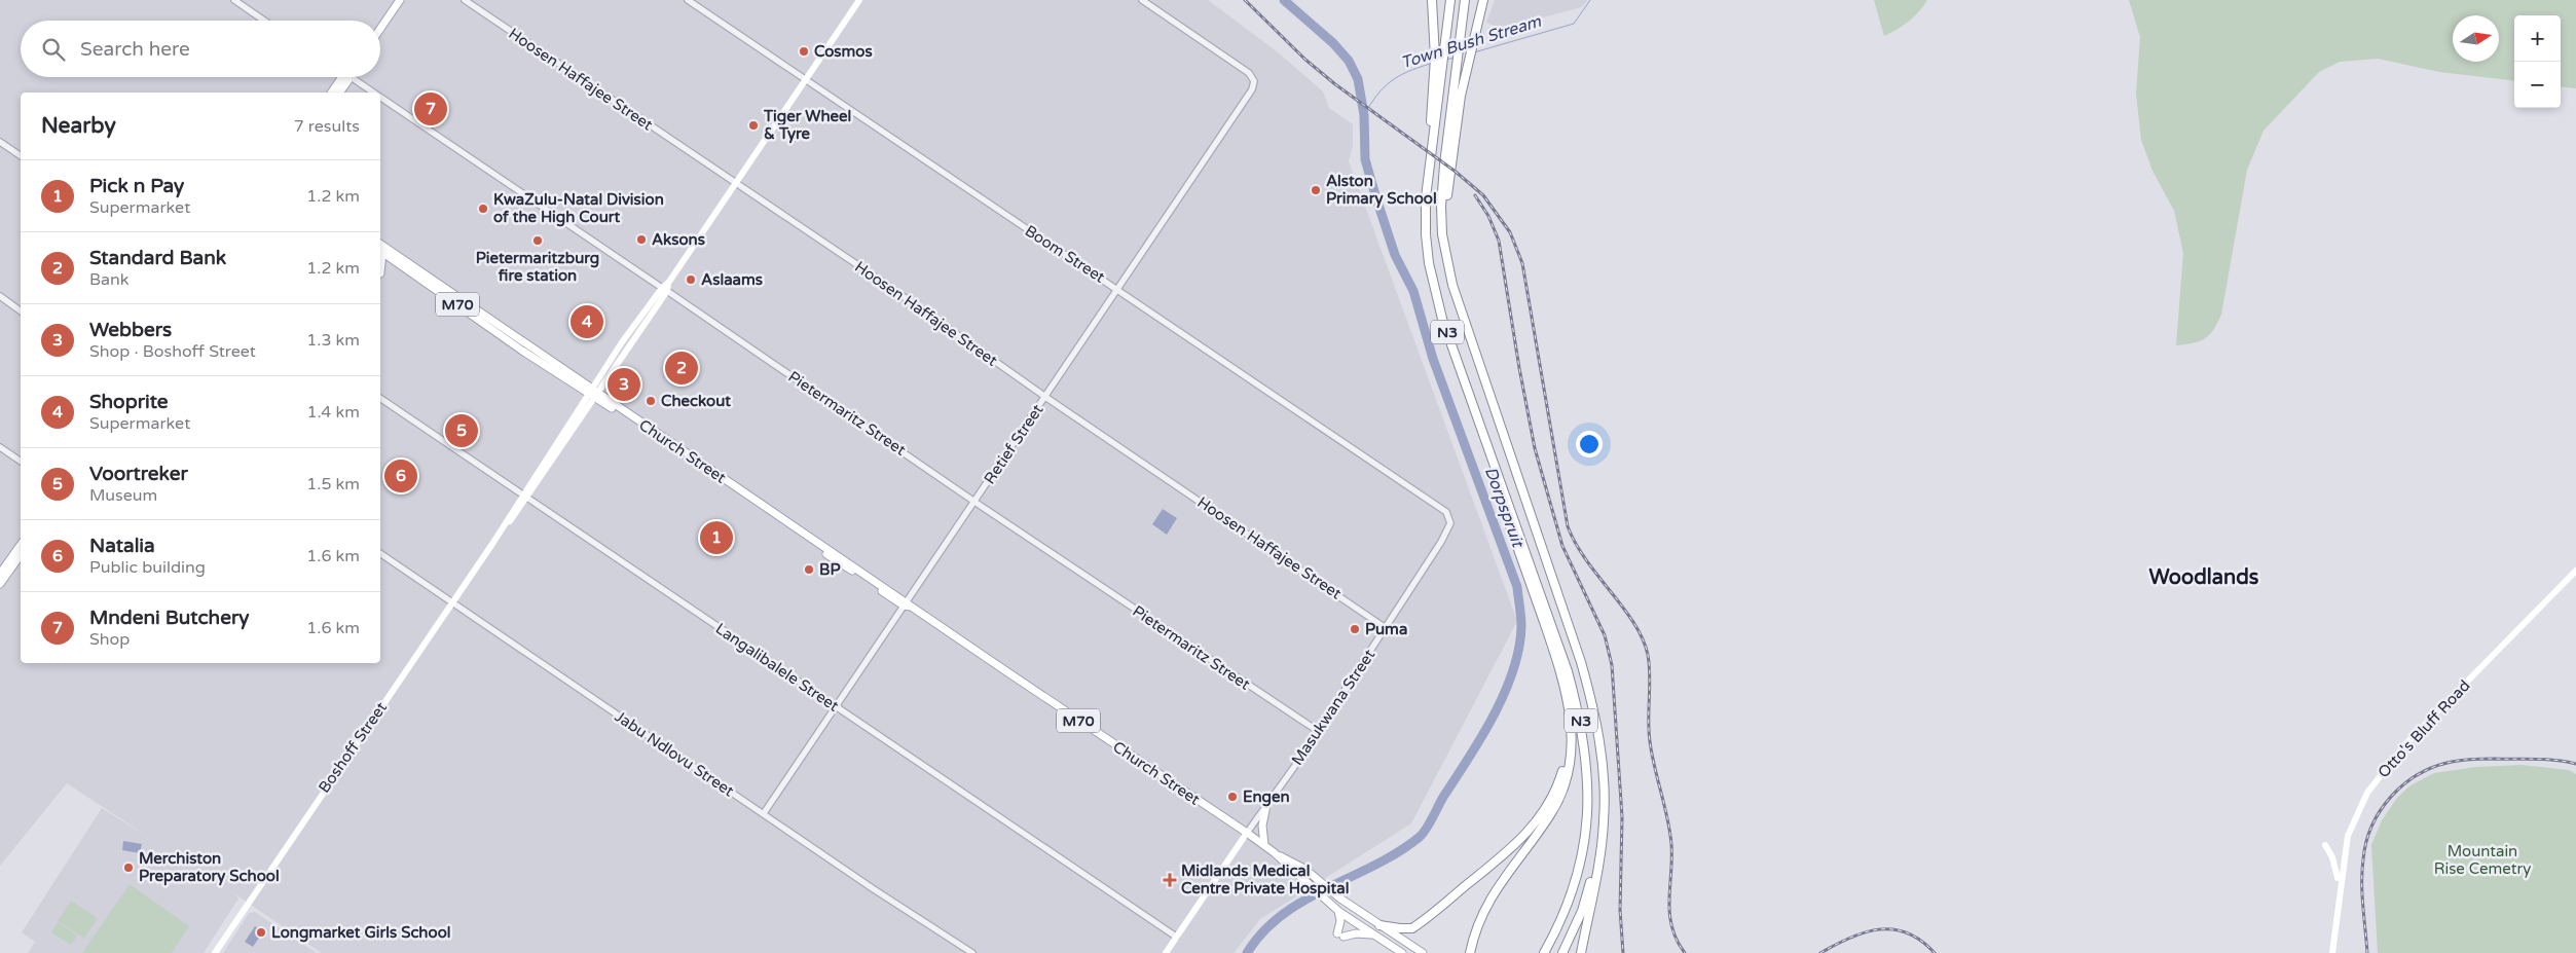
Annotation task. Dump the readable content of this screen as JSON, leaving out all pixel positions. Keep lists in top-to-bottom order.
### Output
{
  "streets": {
    "highway": ["N3"],
    "main road": [
      "M70",
      "Church Street",
      "Masukwana Street",
      "Otto's Bluff Road",
      "Boshoff Street"
    ],
    "street": [
      "Hoosen Haffajee Street",
      "Boom Street",
      "Pietermaritz Street",
      "Retief Street",
      "Langalibalele Street",
      "Jabu Ndlovu Street"
    ]
  },
  "crossings": [
    ["Hoosen Haffajee Street", "Retief Street"],
    ["Hoosen Haffajee Street", "Masukwana Street"],
    ["Boom Street", "Retief Street"],
    ["Boom Street", "Masukwana Street"],
    ["Pietermaritz Street", "Retief Street"],
    ["Pietermaritz Street", "Masukwana Street"],
    ["Pietermaritz Street", "Boshoff Street"],
    ["Retief Street", "Church Street"],
    ["Retief Street", "Langalibalele Street"],
    ["Retief Street", "Jabu Ndlovu Street"],
    ["Church Street", "Masukwana Street"],
    ["Church Street", "Boshoff Street"],
    ["Langalibalele Street", "Masukwana Street"],
    ["Langalibalele Street", "Boshoff Street"],
    ["Boshoff Street", "Jabu Ndlovu Street"]
  ],
  "districts": ["Woodlands"],
  "water": ["Town Bush Stream", "Dorpspruit"],
  "parks": ["Mountain Rise Cemetry"],
  "places": {
    "other": [
      "Cosmos",
      "Tiger Wheel & Tyre",
      "Alston Primary School",
      "KwaZulu-Natal Division of the High Court",
      "Aksons",
      "Pietermaritzburg fire station",
      "Aslaams",
      "Checkout",
      "BP",
      "Puma",
      "Engen",
      "Merchiston Preparatory School",
      "Longmarket Girls School"
    ],
    "health": ["Midlands Medical Centre Private Hospital"]
  },
  "north": "right",
  "page": {
    "map_buttons": ["+", "−"],
    "search": "Search here",
    "pins": [
      "7",
      "4",
      "2",
      "3",
      "5",
      "6",
      "1"
    ],
    "heading": ["Nearby", "7 results"],
    "list": [
      {
        "mark": "1",
        "name": "Pick n Pay",
        "note": "Supermarket",
        "value": "1.2 km"
      },
      {
        "mark": "2",
        "name": "Standard Bank",
        "note": "Bank",
        "value": "1.2 km"
      },
      {
        "mark": "3",
        "name": "Webbers",
        "note": "Shop · Boshoff Street",
        "value": "1.3 km"
      },
      {
        "mark": "4",
        "name": "Shoprite",
        "note": "Supermarket",
        "value": "1.4 km"
      },
      {
        "mark": "5",
        "name": "Voortreker",
        "note": "Museum",
        "value": "1.5 km"
      },
      {
        "mark": "6",
        "name": "Natalia",
        "note": "Public building",
        "value": "1.6 km"
      },
      {
        "mark": "7",
        "name": "Mndeni Butchery",
        "note": "Shop",
        "value": "1.6 km"
      }
    ]
  }
}
